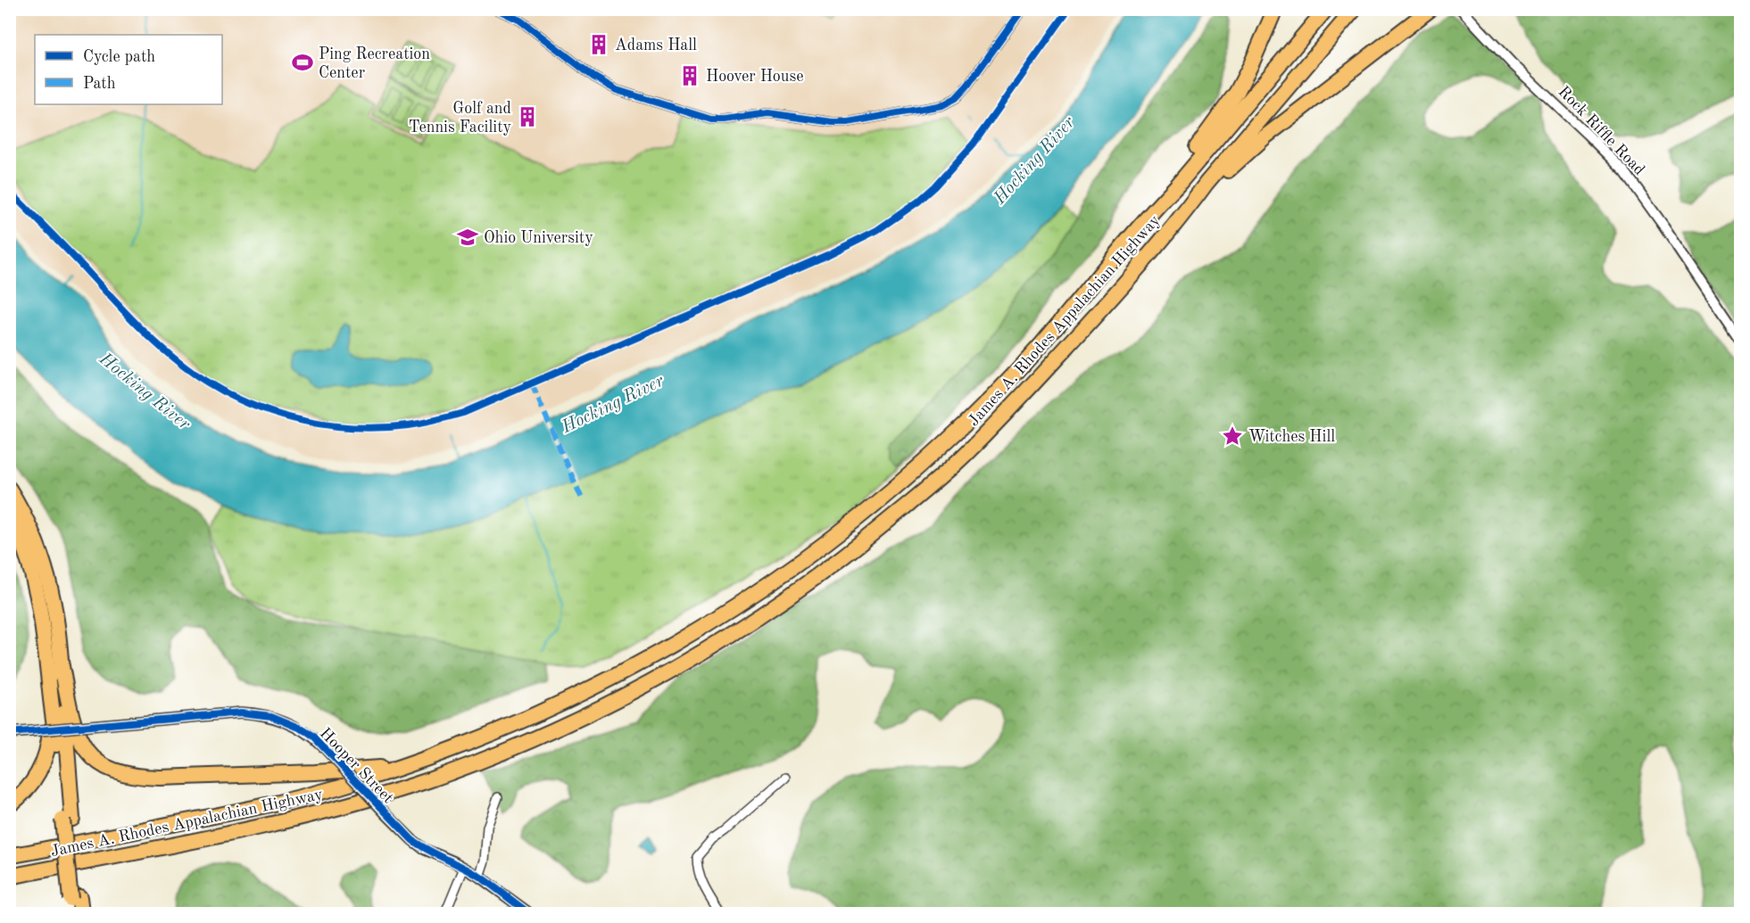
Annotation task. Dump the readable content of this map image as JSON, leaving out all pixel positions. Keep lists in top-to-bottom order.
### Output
{
  "streets": {
    "highway": ["James A. Rhodes Appalachian Highway"],
    "street": ["Rock Riffle Road", "Hooper Street"]
  },
  "water": ["Hocking River"],
  "places": {
    "building": ["Adams Hall", "Hoover House", "Golf and Tennis Facility"],
    "sports": ["Ping Recreation Center"],
    "school or university": ["Ohio University"],
    "place": ["Witches Hill"]
  },
  "legend": ["Cycle path", "Path"]
}
